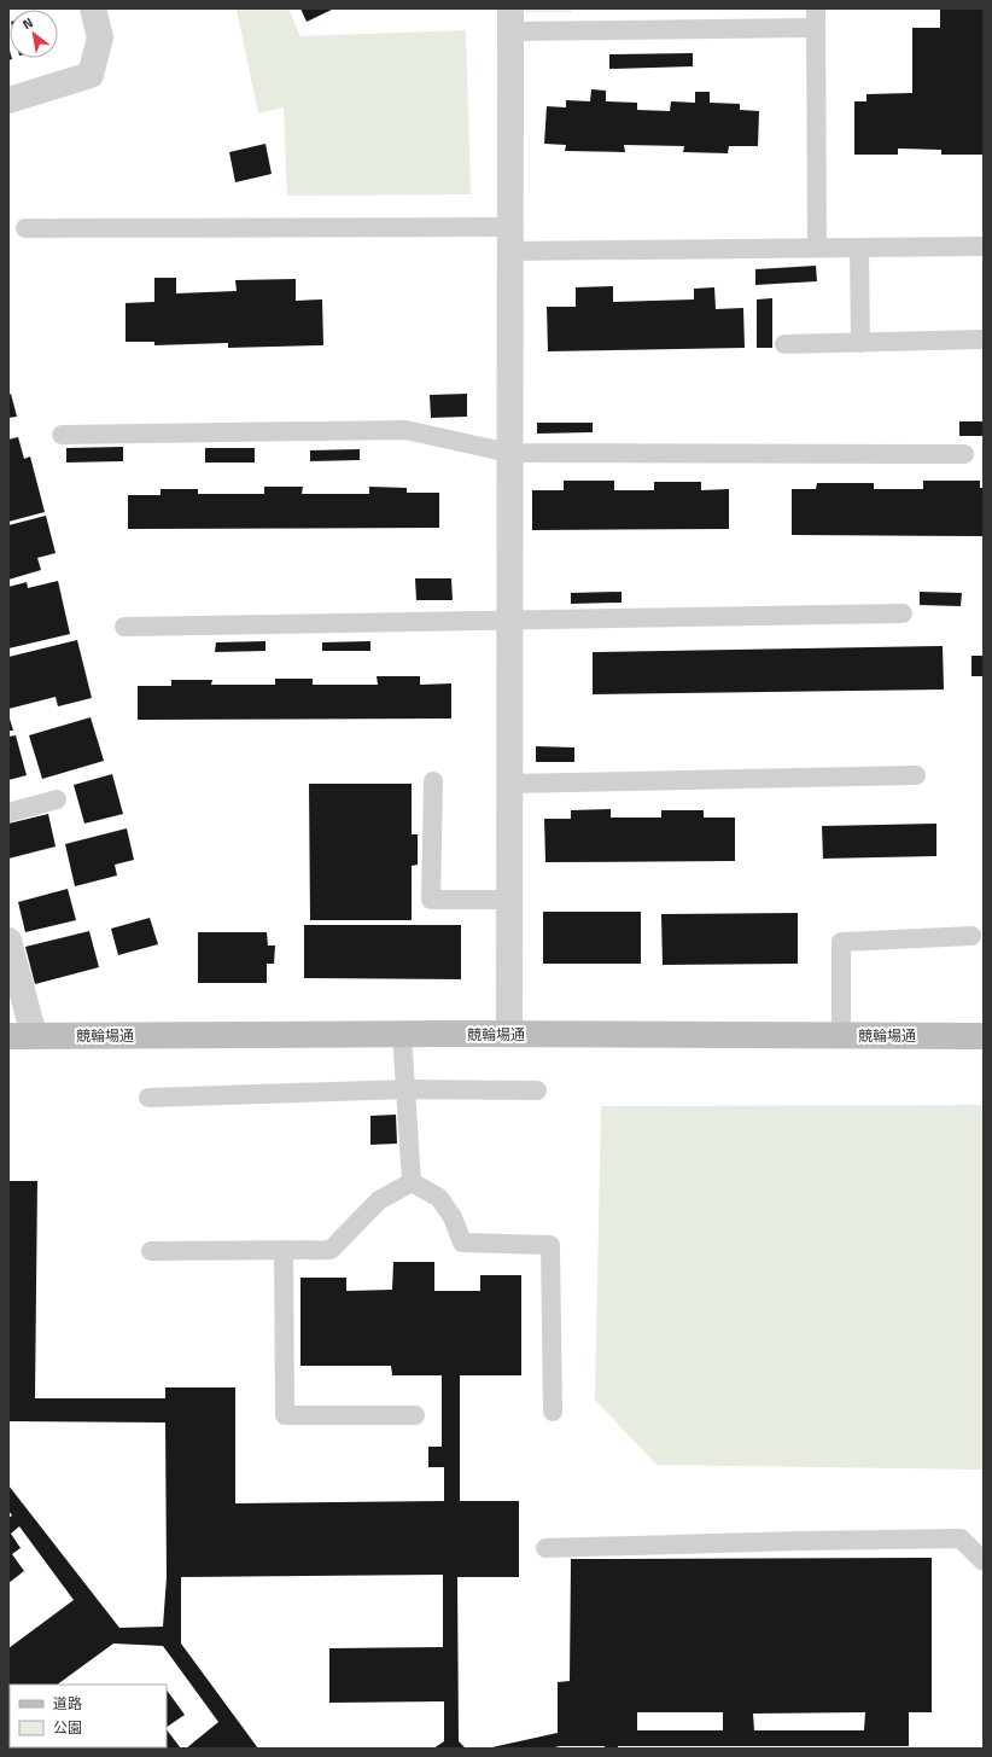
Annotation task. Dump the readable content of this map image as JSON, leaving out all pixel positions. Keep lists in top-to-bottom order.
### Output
{
  "streets": {
    "street": ["競輪場通"]
  },
  "legend": ["道路", "公園"],
  "north": "top left"
}
